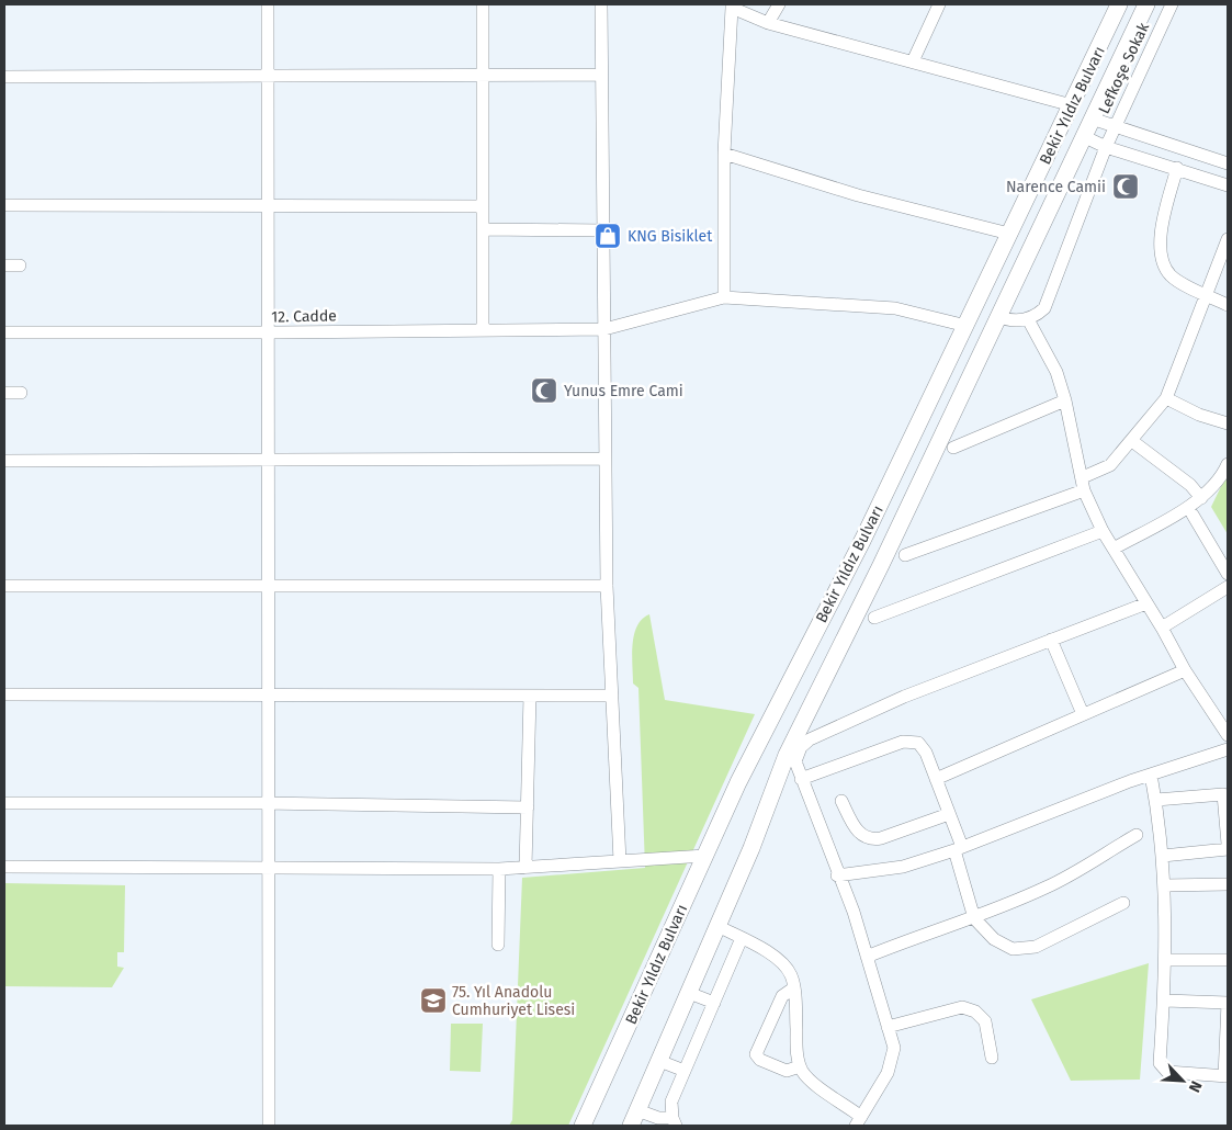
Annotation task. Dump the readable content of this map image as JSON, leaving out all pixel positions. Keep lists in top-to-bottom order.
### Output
{
  "streets": {
    "main road": ["Bekir Yıldız Bulvarı"],
    "street": ["Lefkoşe Sokak", "12. Cadde"]
  },
  "crossings": [
    ["Bekir Yıldız Bulvarı", "12. Cadde"]
  ],
  "places": {
    "mosque": ["Narence Camii", "Yunus Emre Cami"],
    "shop": ["KNG Bisiklet"],
    "school or university": ["75. Yıl Anadolu Cumhuriyet Lisesi"]
  },
  "north": "bottom right"
}
